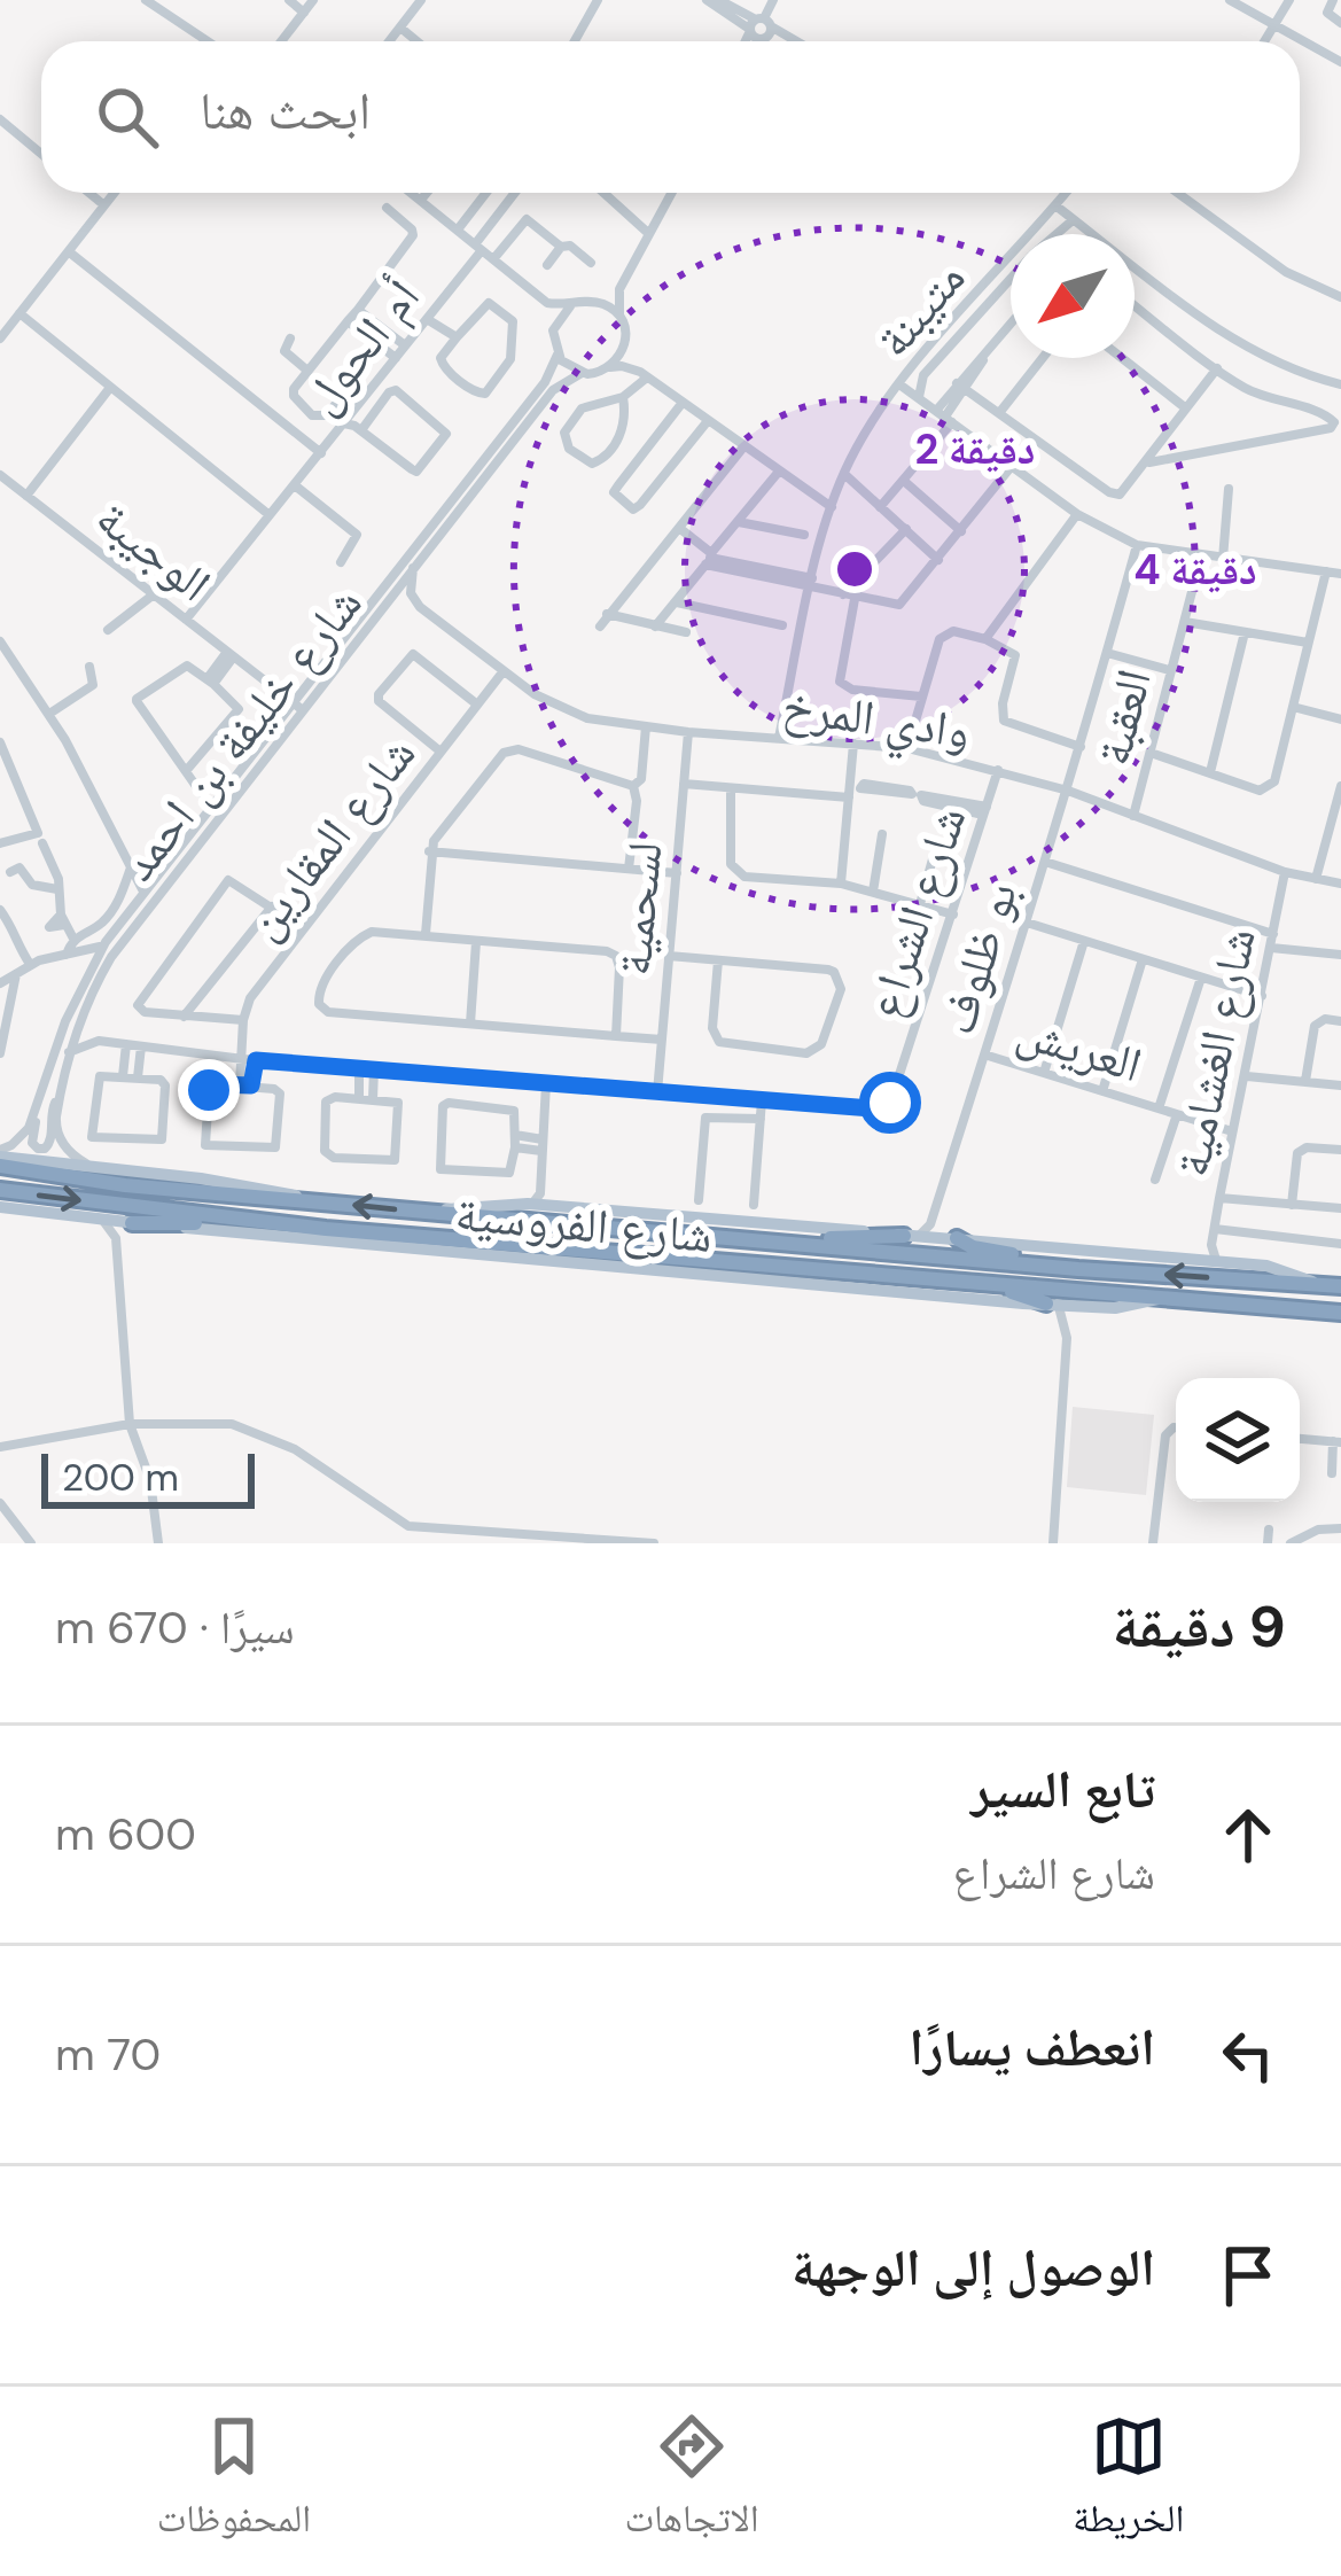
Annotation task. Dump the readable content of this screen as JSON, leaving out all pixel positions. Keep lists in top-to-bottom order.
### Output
{
  "streets": {
    "highway": ["شارع الفروسية"],
    "street": [
      "متيبنة",
      "أم الحول",
      "الوجيبة",
      "العقبة",
      "وادي المرخ",
      "شارع خليفة بن احمد",
      "شارع المقارين",
      "لسحمية",
      "شارع الشراع",
      "بو ظلوف",
      "العريش",
      "شارع الغشامية"
    ]
  },
  "crossings": [
    ["متيبنة", "وادي المرخ"],
    ["أم الحول", "الوجيبة"],
    ["الوجيبة", "شارع خليفة بن احمد"],
    ["العقبة", "وادي المرخ"],
    ["وادي المرخ", "شارع المقارين"],
    ["وادي المرخ", "لسحمية"],
    ["وادي المرخ", "شارع الشراع"],
    ["وادي المرخ", "بو ظلوف"],
    ["وادي المرخ", "شارع الغشامية"],
    ["شارع خليفة بن احمد", "شارع الشراع"],
    ["شارع خليفة بن احمد", "شارع الفروسية"],
    ["لسحمية", "شارع الشراع"],
    ["بو ظلوف", "العريش"],
    ["بو ظلوف", "شارع الفروسية"],
    ["العريش", "شارع الغشامية"],
    ["شارع الغشامية", "شارع الفروسية"]
  ],
  "scale_bar": "200 m",
  "north": "bottom left",
  "page": {
    "search": "ابحث هنا",
    "scale": "200 m",
    "heading": ["9 دقيقة", "سيرًا · 670 m"],
    "list": [
      ["تابع السير", "شارع الشراع", "600 m"],
      ["انعطف يسارًا", "70 m"],
      "الوصول إلى الوجهة"
    ],
    "nav": ["الخريطة", "الاتجاهات", "المحفوظات"]
  },
  "rings": ["2 دقيقة", "4 دقيقة"]
}
